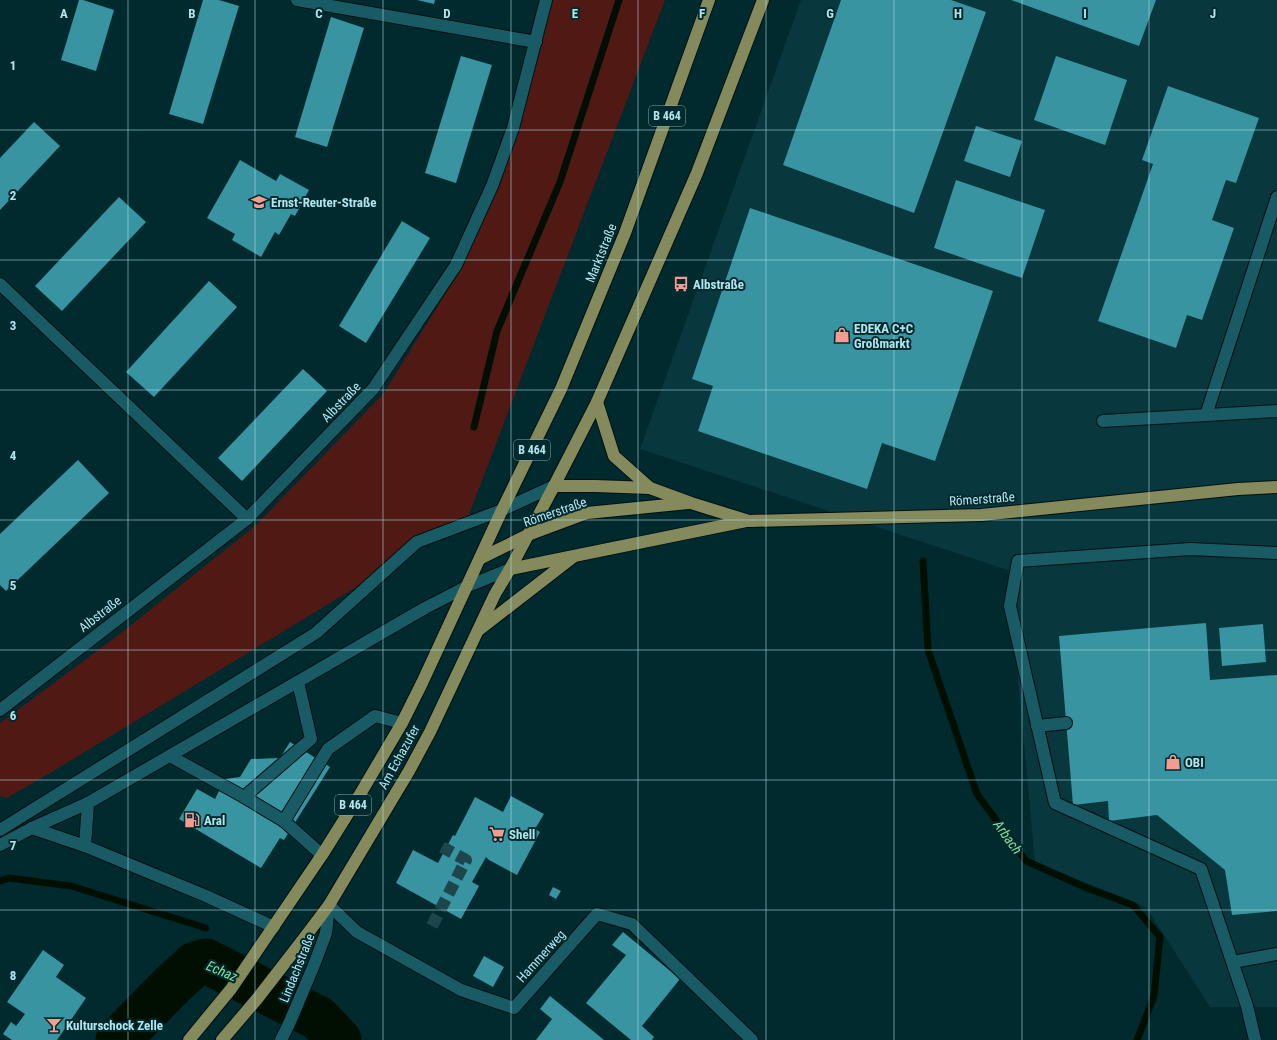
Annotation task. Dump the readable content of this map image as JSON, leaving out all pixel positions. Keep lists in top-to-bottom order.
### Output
{
  "streets": {
    "main road": [
      "B 464",
      "Marktstraße",
      "Römerstraße",
      "Am Echazufer"
    ],
    "street": ["Albstraße", "Hammerweg", "Lindachstraße"]
  },
  "crossings": [
    ["B 464", "Römerstraße"],
    ["B 464", "Am Echazufer"],
    ["Marktstraße", "Am Echazufer"],
    ["Römerstraße", "Am Echazufer"],
    ["Am Echazufer", "Hammerweg"],
    ["Am Echazufer", "Lindachstraße"],
    ["Hammerweg", "Lindachstraße"]
  ],
  "water": ["Arbach", "Echaz"],
  "places": {
    "school or university": ["Ernst-Reuter-Straße"],
    "bus stop": ["Albstraße"],
    "shop": ["EDEKA C+C Großmarkt", "OBI"],
    "fuel station": ["Aral"],
    "supermarket": ["Shell"],
    "bar": ["Kulturschock Zelle"]
  },
  "grid": {
    "columns": [
      "A",
      "B",
      "C",
      "D",
      "E",
      "F",
      "G",
      "H",
      "I",
      "J"
    ],
    "rows": [
      "1",
      "2",
      "3",
      "4",
      "5",
      "6",
      "7",
      "8"
    ]
  }
}
